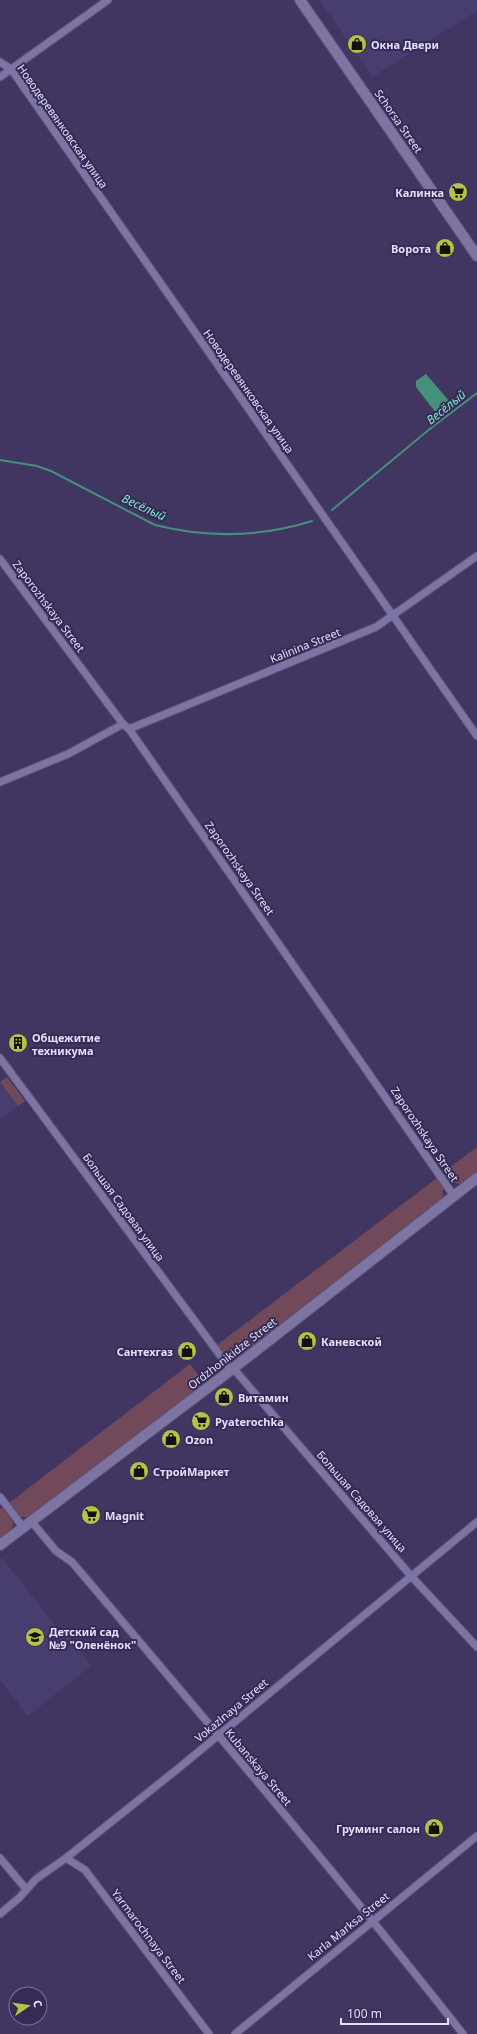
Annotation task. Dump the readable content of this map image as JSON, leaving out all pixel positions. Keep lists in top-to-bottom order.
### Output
{
  "streets": {
    "main road": ["Schorsa Street", "Ordzhonikidze Street"],
    "street": [
      "Новодеревянковская улица",
      "Zaporozhskaya Street",
      "Kalinina Street",
      "Большая Садовая улица",
      "Vokazlnaya Street",
      "Kubanskaya Street",
      "Karla Marksa Street",
      "Yarmarochnaya Street"
    ]
  },
  "crossings": [
    ["Новодеревянковская улица", "Kalinina Street"],
    ["Zaporozhskaya Street", "Kalinina Street"],
    ["Zaporozhskaya Street", "Ordzhonikidze Street"],
    ["Большая Садовая улица", "Ordzhonikidze Street"],
    ["Большая Садовая улица", "Vokazlnaya Street"],
    ["Ordzhonikidze Street", "Kubanskaya Street"],
    ["Vokazlnaya Street", "Kubanskaya Street"],
    ["Vokazlnaya Street", "Yarmarochnaya Street"],
    ["Kubanskaya Street", "Karla Marksa Street"]
  ],
  "water": ["Весёлый"],
  "places": {
    "shop": [
      "Окна Двери",
      "Ворота",
      "Каневской",
      "Сантехгаз",
      "Витамин",
      "Ozon",
      "СтройМаркет",
      "Груминг салон"
    ],
    "supermarket": ["Калинка", "Pyaterochka", "Magnit"],
    "building": ["Общежитие техникума"],
    "school or university": ["Детский сад №9 \"Оленёнок\""]
  },
  "scale_bar": "100 m",
  "north": "right"
}
